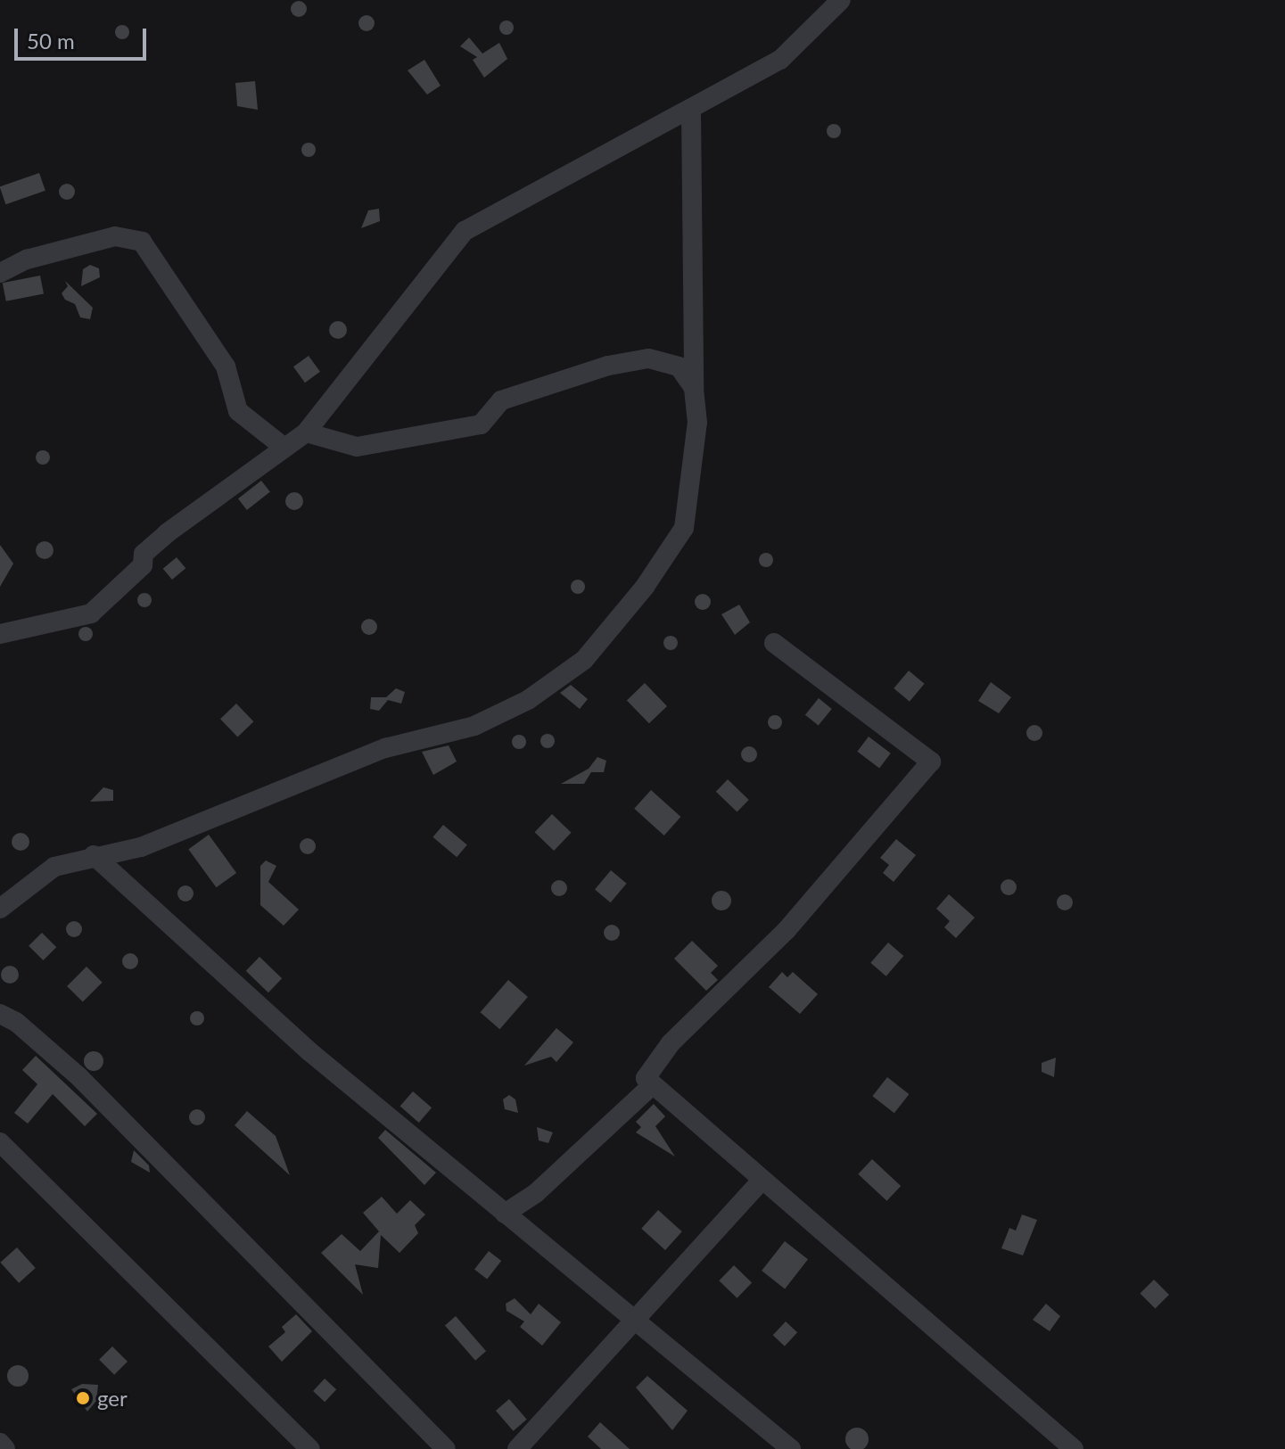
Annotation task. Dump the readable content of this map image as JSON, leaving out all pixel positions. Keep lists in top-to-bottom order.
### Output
{
  "places": ["ger"],
  "scale_bar": "50 m"
}
